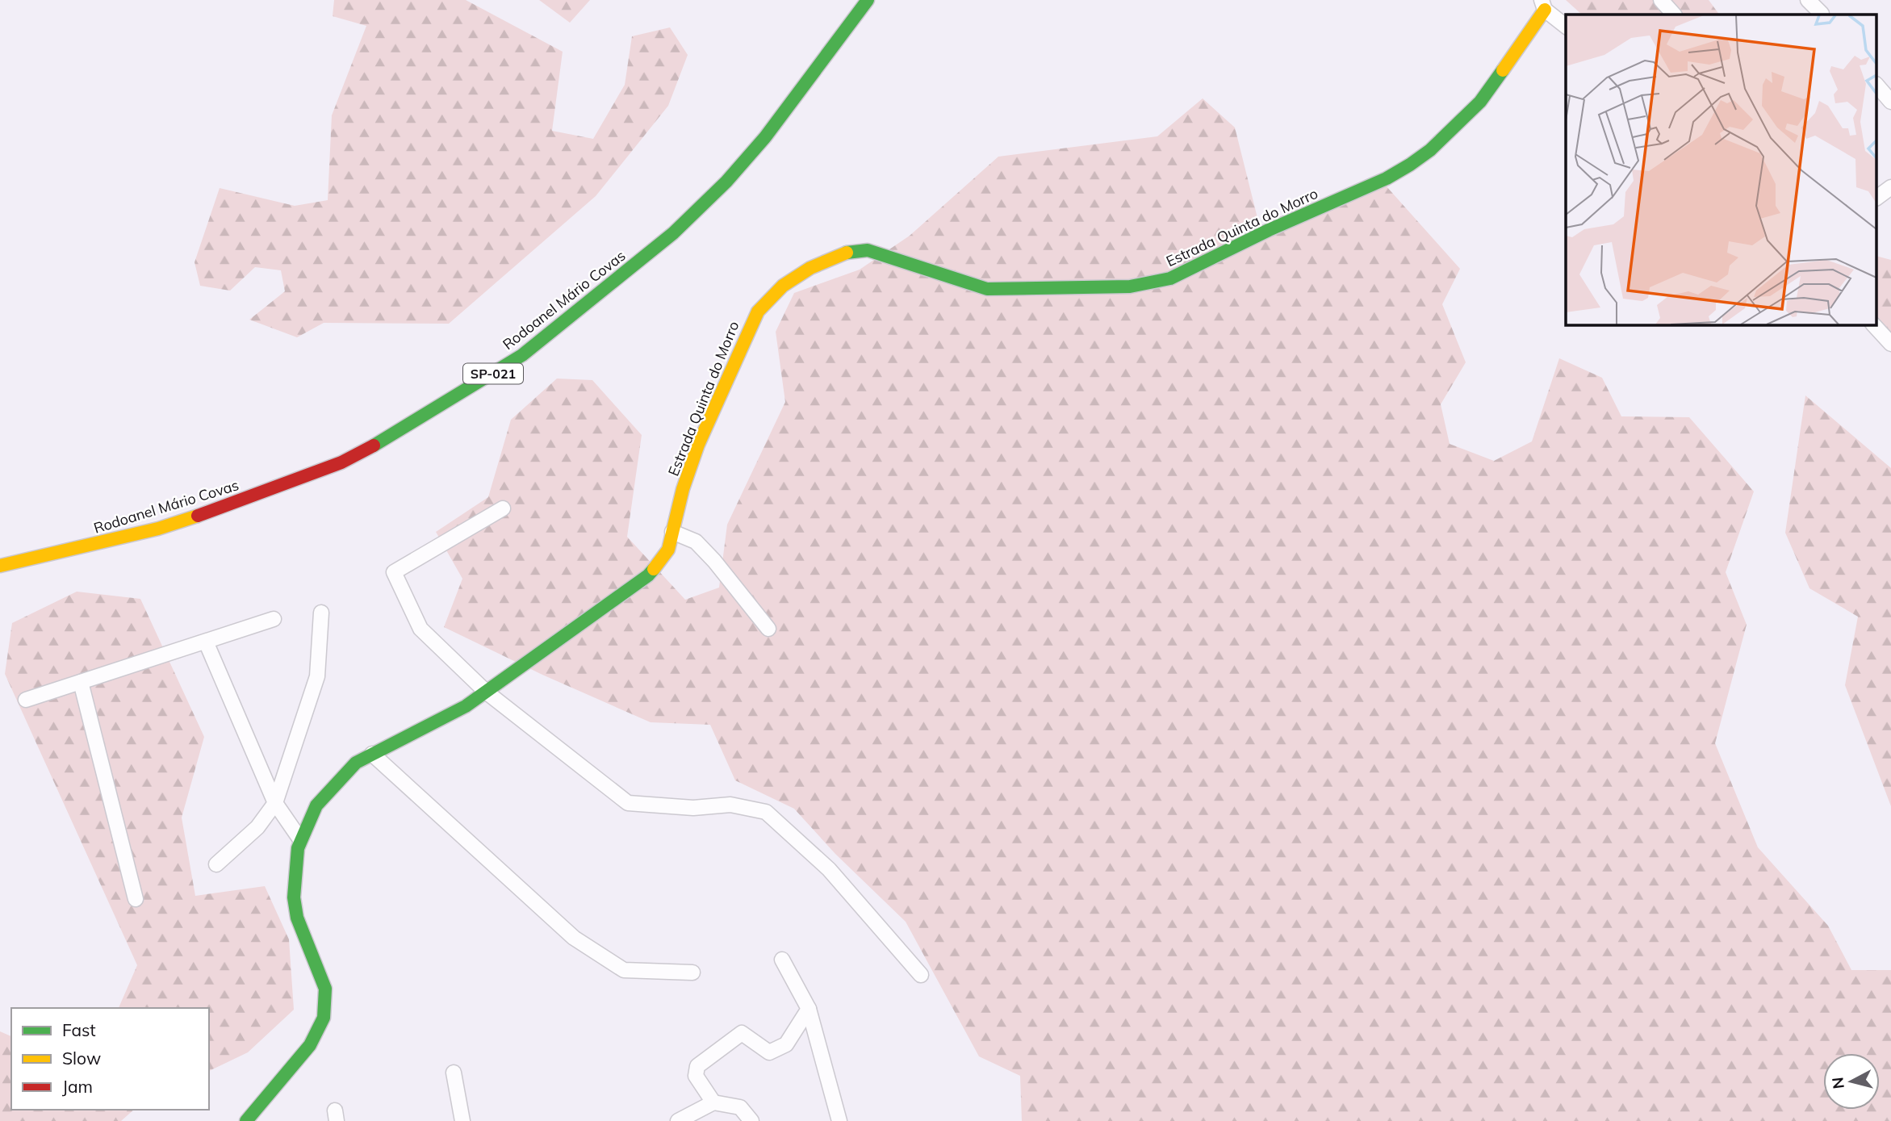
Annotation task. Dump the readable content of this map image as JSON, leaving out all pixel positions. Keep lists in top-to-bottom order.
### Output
{
  "streets": {
    "main road": ["Estrada Quinta do Morro", "Rodoanel Mário Covas", "SP-021"]
  },
  "legend": ["Fast", "Slow", "Jam"],
  "north": "left"
}
